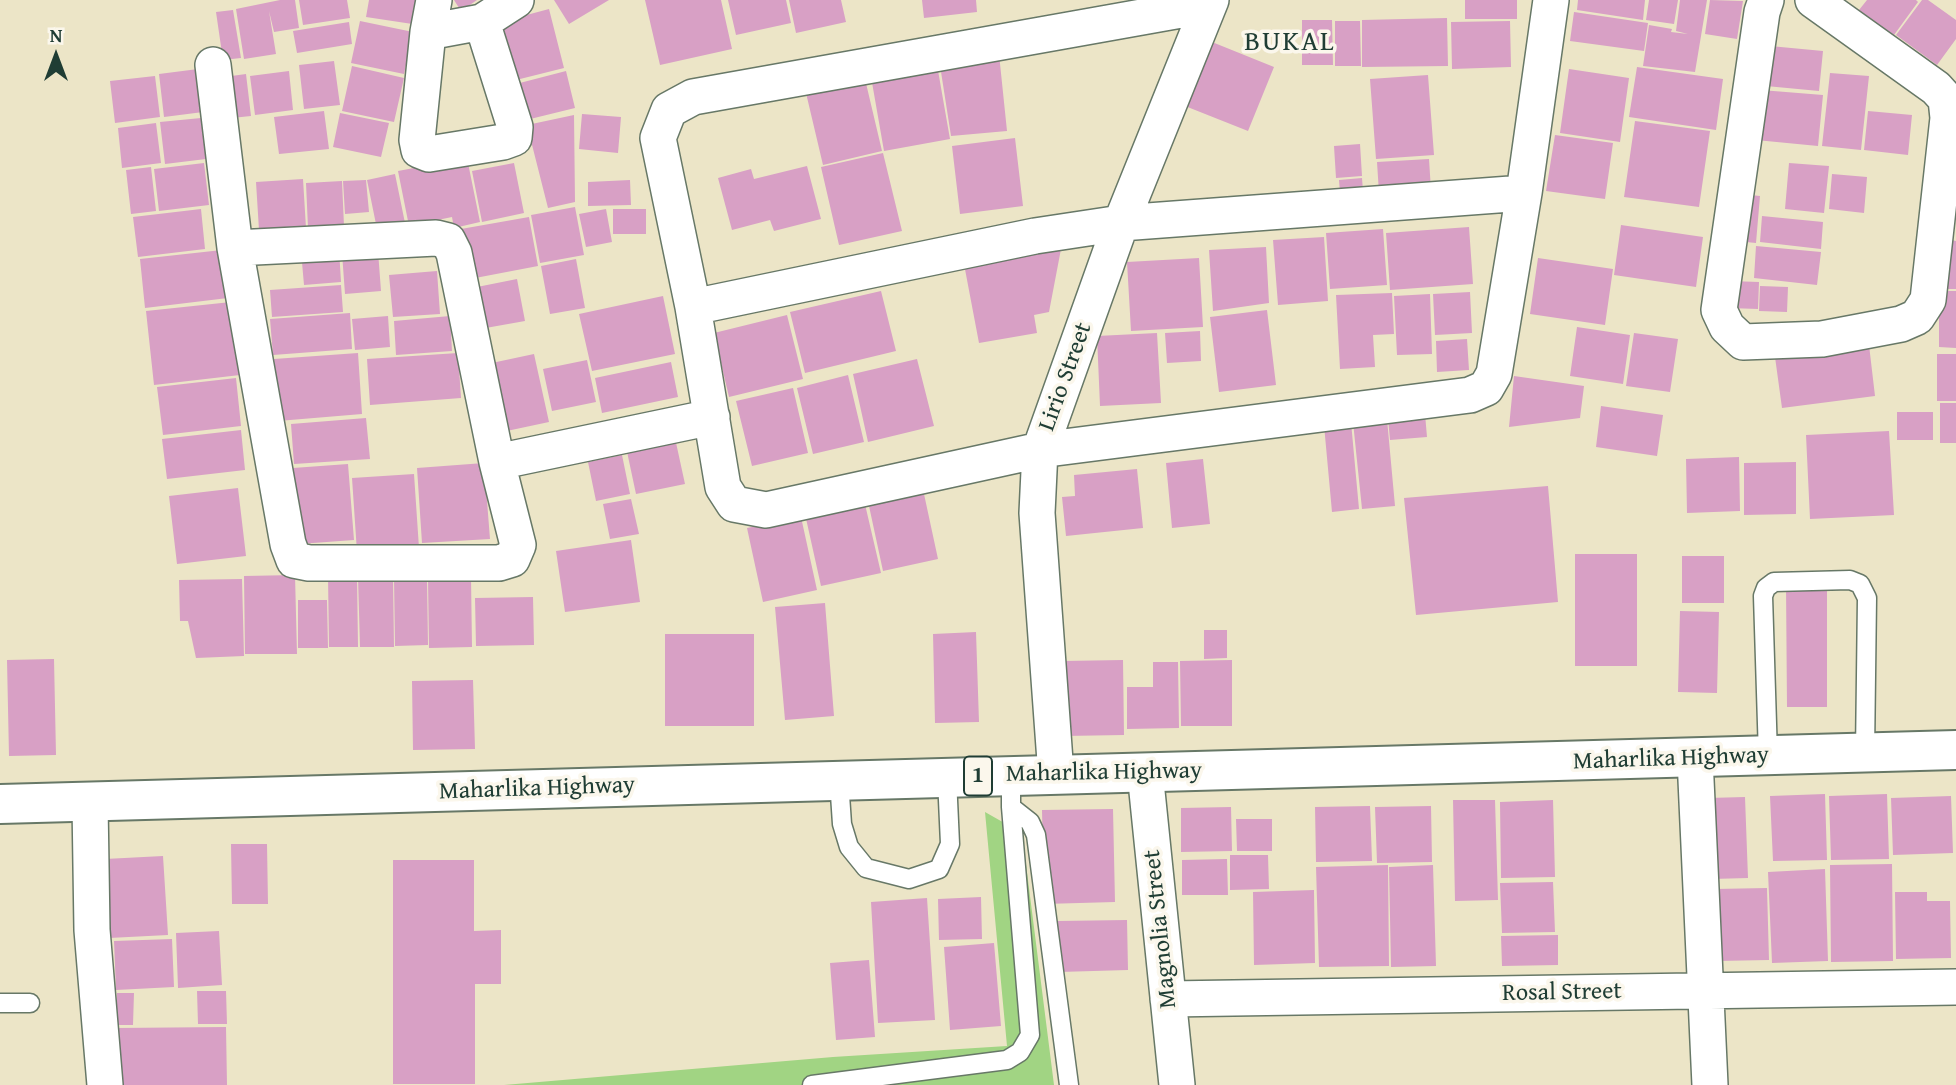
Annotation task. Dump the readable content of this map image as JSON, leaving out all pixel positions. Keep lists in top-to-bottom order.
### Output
{
  "streets": {
    "main road": ["Maharlika Highway", "1"],
    "street": ["Lirio Street", "Magnolia Street", "Rosal Street"]
  },
  "crossings": [
    ["Lirio Street", "Maharlika Highway"],
    ["Maharlika Highway", "Magnolia Street"],
    ["Magnolia Street", "Rosal Street"]
  ],
  "districts": ["BUKAL"],
  "north": "top"
}
